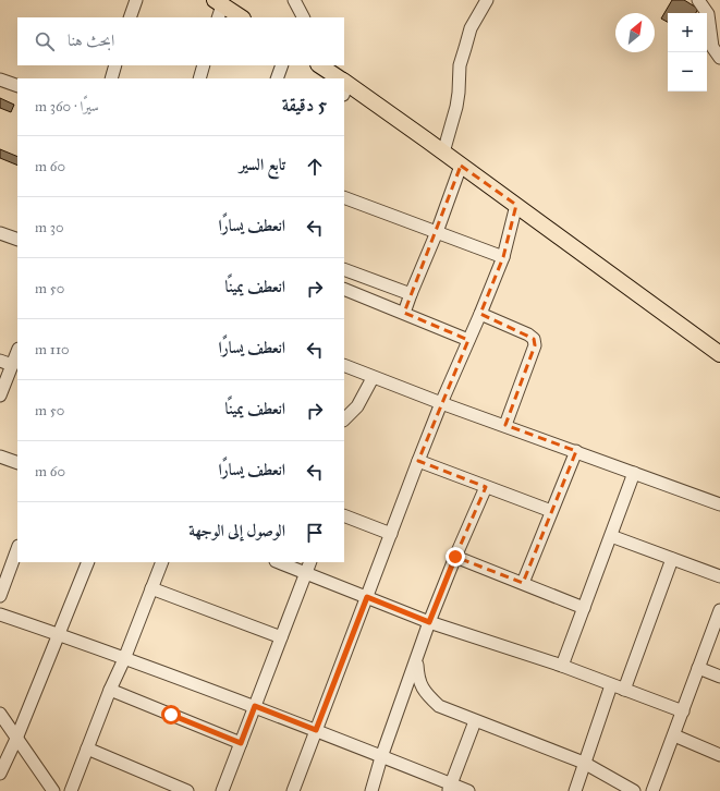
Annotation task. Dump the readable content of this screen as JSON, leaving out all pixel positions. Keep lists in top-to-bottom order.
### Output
{
  "north": "top right",
  "page": {
    "map_buttons": ["+", "−"],
    "search": "ابحث هنا",
    "heading": ["5 دقيقة", "سيرًا · 360 m"],
    "list": [
      ["تابع السير", "60 m"],
      ["انعطف يسارًا", "30 m"],
      ["انعطف يمينًا", "50 m"],
      ["انعطف يسارًا", "110 m"],
      ["انعطف يمينًا", "50 m"],
      ["انعطف يسارًا", "60 m"],
      "الوصول إلى الوجهة"
    ]
  }
}
